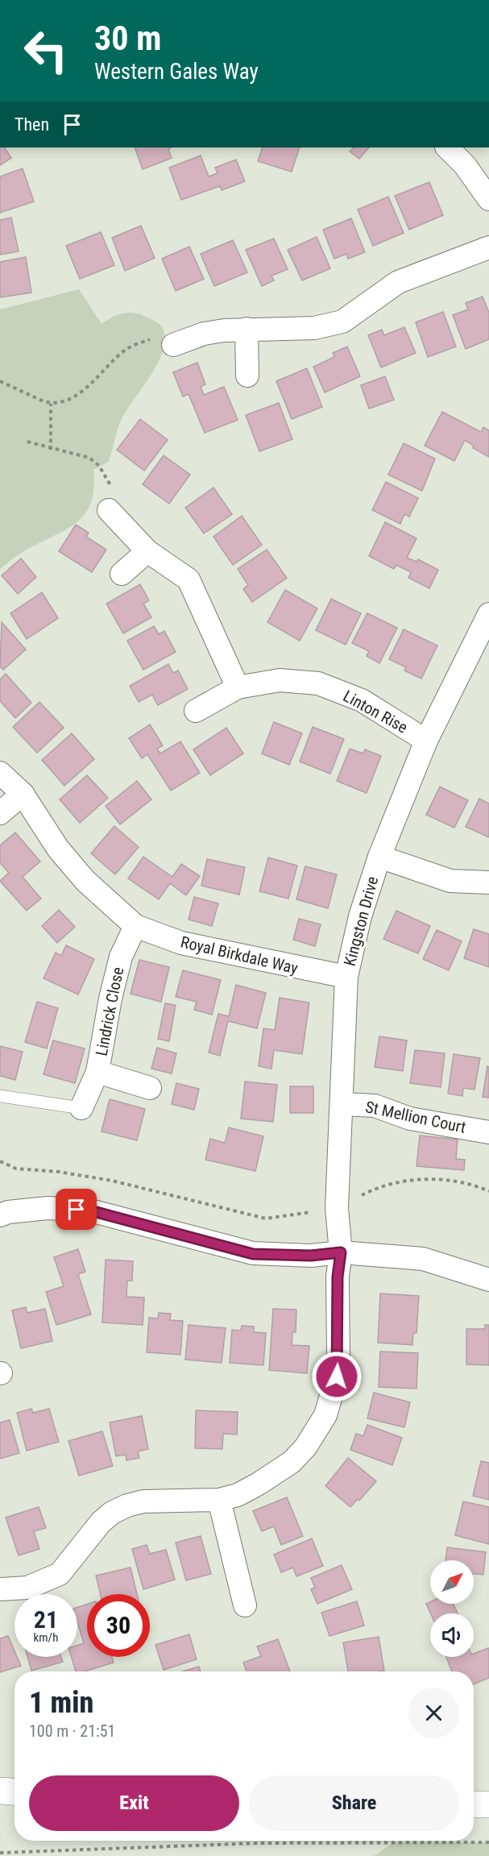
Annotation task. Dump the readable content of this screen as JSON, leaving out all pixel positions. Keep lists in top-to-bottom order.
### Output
{
  "streets": {
    "street": [
      "Linton Rise",
      "Kingston Drive",
      "Royal Birkdale Way",
      "Lindrick Close",
      "St Mellion Court"
    ]
  },
  "crossings": [
    ["Linton Rise", "Kingston Drive"],
    ["Kingston Drive", "Royal Birkdale Way"],
    ["Kingston Drive", "St Mellion Court"],
    ["Royal Birkdale Way", "Lindrick Close"]
  ],
  "north": "top right",
  "page": {
    "turn": ["30 m", "Western Gales Way"],
    "then": "Then",
    "speed": "21 km/h",
    "limit": "30",
    "heading": ["1 min", "100 m · 21:51"],
    "buttons": ["Exit", "Share"]
  }
}
